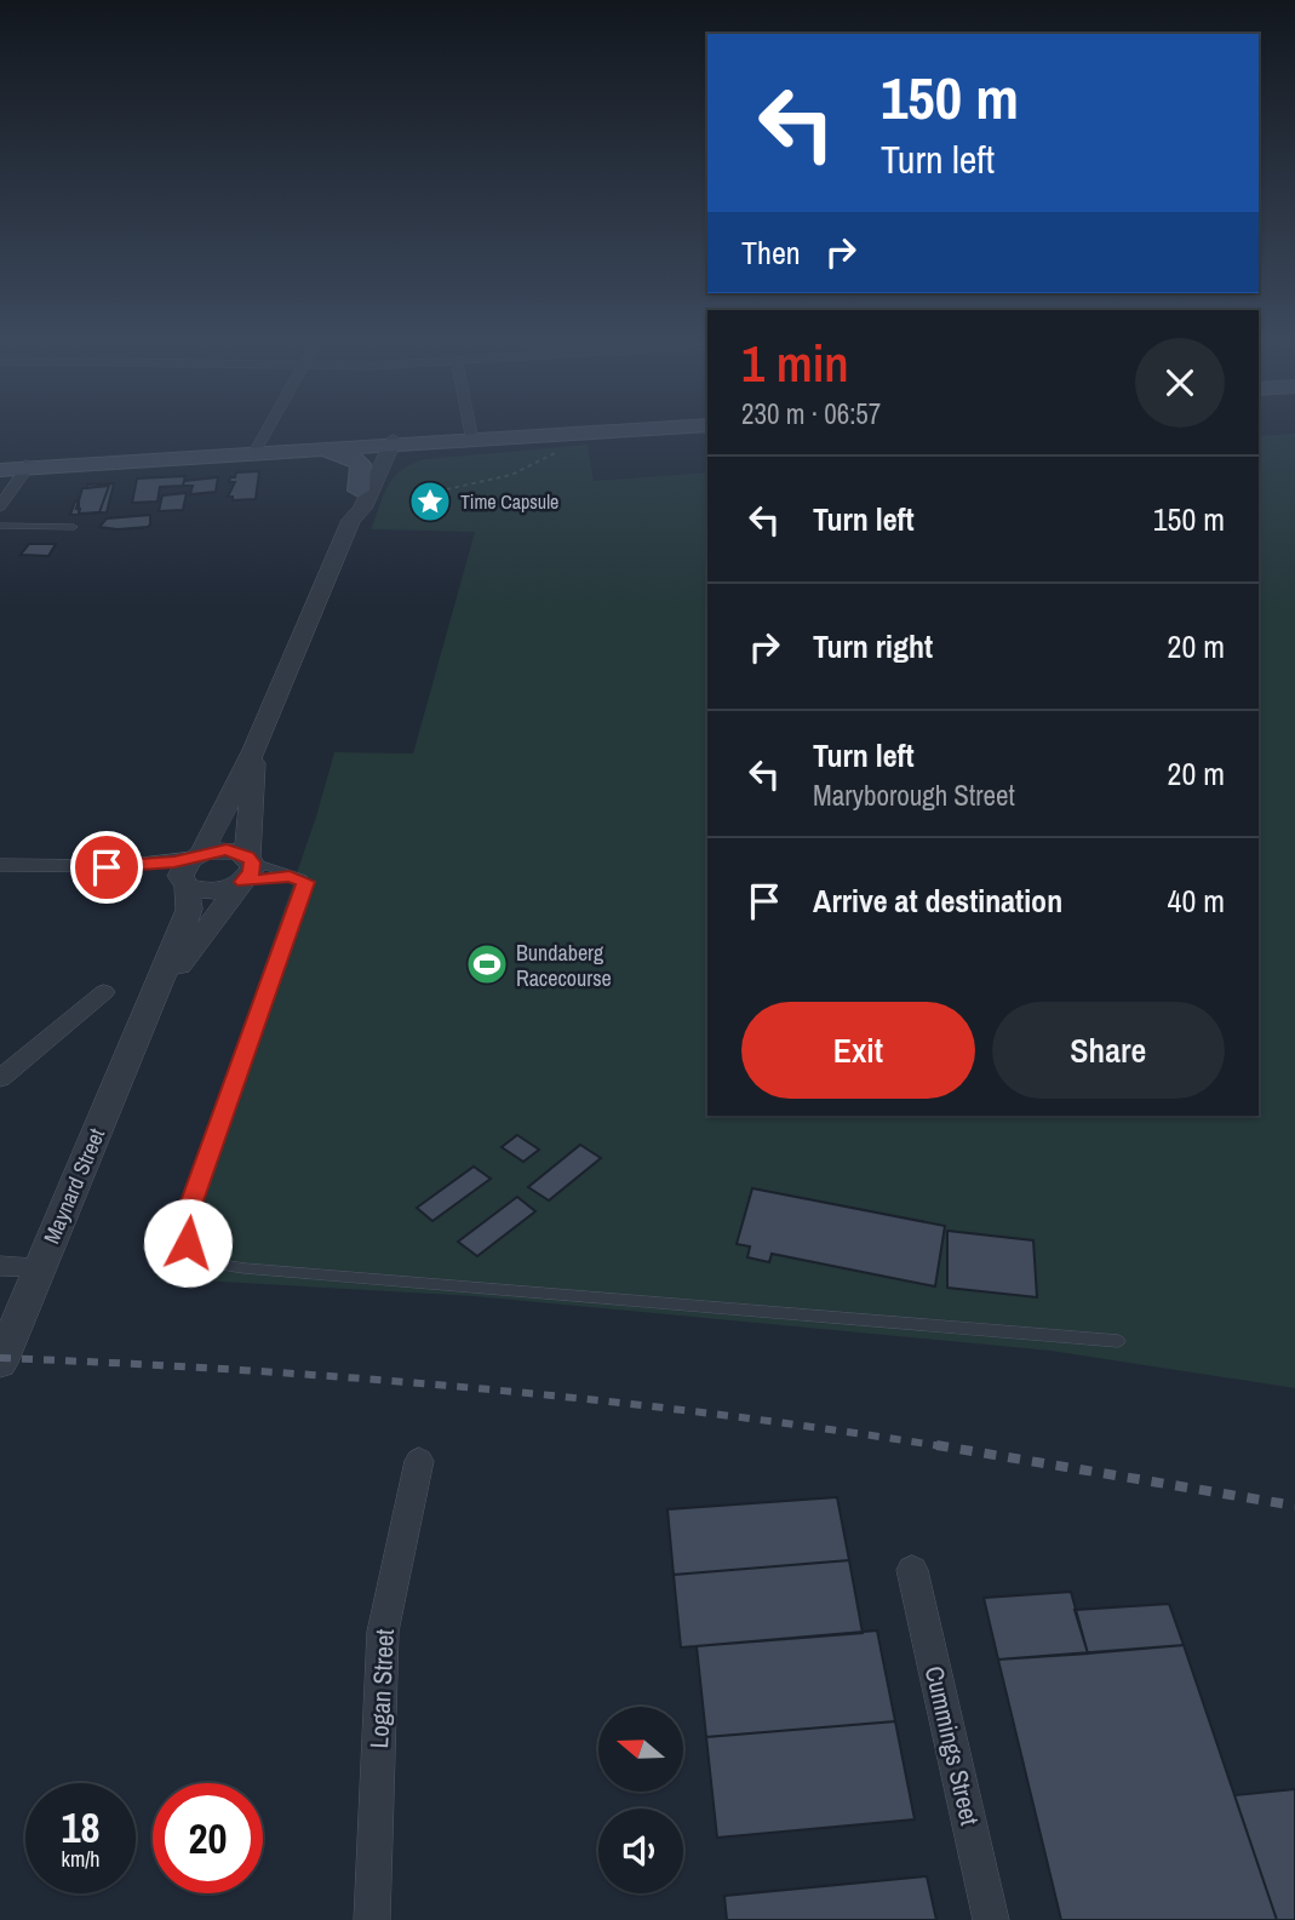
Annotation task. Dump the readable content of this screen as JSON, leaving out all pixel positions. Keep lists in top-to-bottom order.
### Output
{
  "streets": {
    "street": ["Maynard Street", "Logan Street", "Cummings Street"]
  },
  "places": {
    "place": ["Time Capsule"],
    "sports": ["Bundaberg Racecourse"]
  },
  "north": "left",
  "page": {
    "turn": ["150 m", "Turn left"],
    "then": "Then",
    "heading": ["1 min", "230 m · 06:57"],
    "list": [
      {
        "name": "Turn left",
        "value": "150 m"
      },
      {
        "name": "Turn right",
        "value": "20 m"
      },
      {
        "name": "Turn left",
        "note": "Maryborough Street",
        "value": "20 m"
      },
      {
        "name": "Arrive at destination",
        "value": "40 m"
      }
    ],
    "buttons": ["Exit", "Share"],
    "speed": "18 km/h",
    "limit": "20"
  }
}
